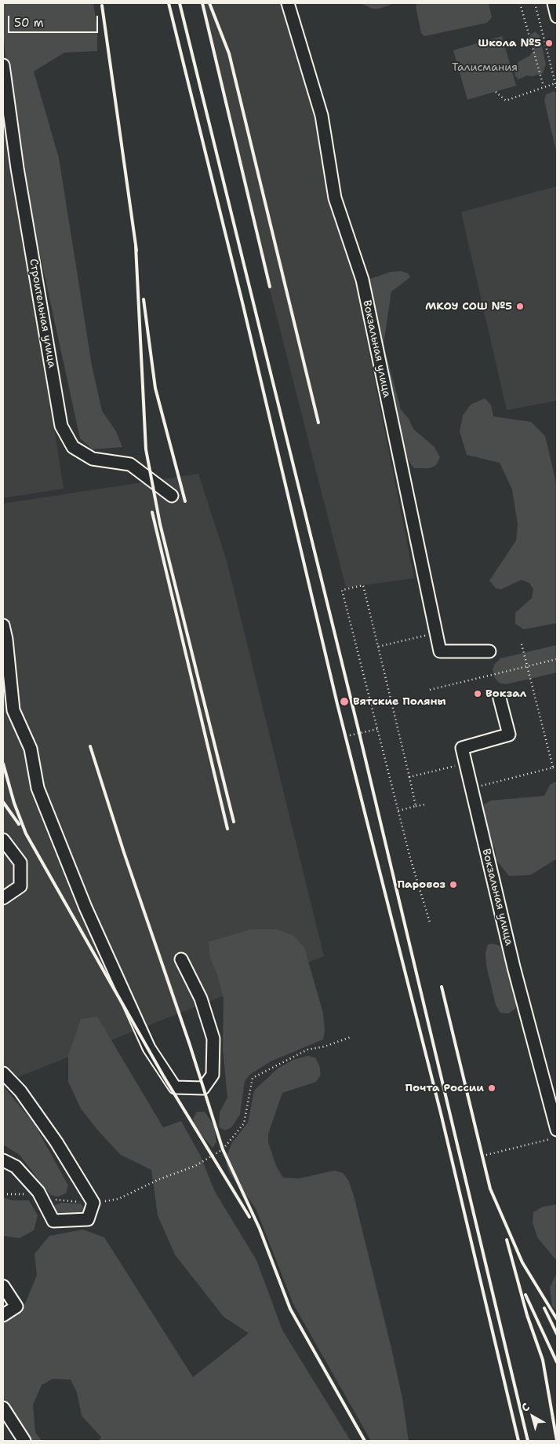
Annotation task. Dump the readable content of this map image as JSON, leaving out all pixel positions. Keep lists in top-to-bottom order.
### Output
{
  "streets": {
    "street": ["Строительная улица", "Вокзальная улица"]
  },
  "parks": ["Талисмания"],
  "places": [
    "Школа №5",
    "МКОУ СОШ №5",
    "Вокзал",
    "Вятские Поляны",
    "Паровоз",
    "Почта России"
  ],
  "scale_bar": "50 m",
  "north": "top left"
}
